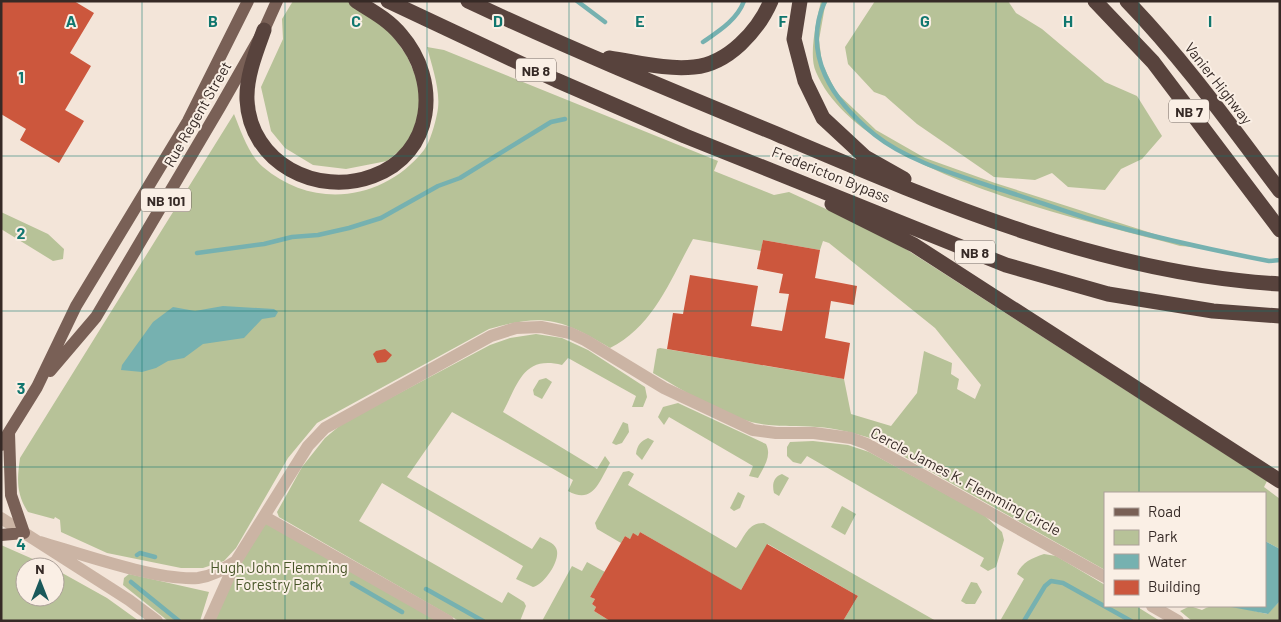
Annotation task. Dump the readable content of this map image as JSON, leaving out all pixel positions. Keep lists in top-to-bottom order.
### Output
{
  "streets": {
    "highway": [
      "NB 8",
      "Vanier Highway",
      "NB 7",
      "Fredericton Bypass"
    ],
    "main road": ["Rue Regent Street", "NB 101"],
    "street": ["Cercle James K. Flemming Circle"]
  },
  "parks": ["Hugh John Flemming Forestry Park"],
  "legend": [
    "Road",
    "Park",
    "Water",
    "Building"
  ],
  "north": "top",
  "grid": {
    "columns": [
      "A",
      "B",
      "C",
      "D",
      "E",
      "F",
      "G",
      "H",
      "I"
    ],
    "rows": [
      "1",
      "2",
      "3",
      "4"
    ]
  }
}
